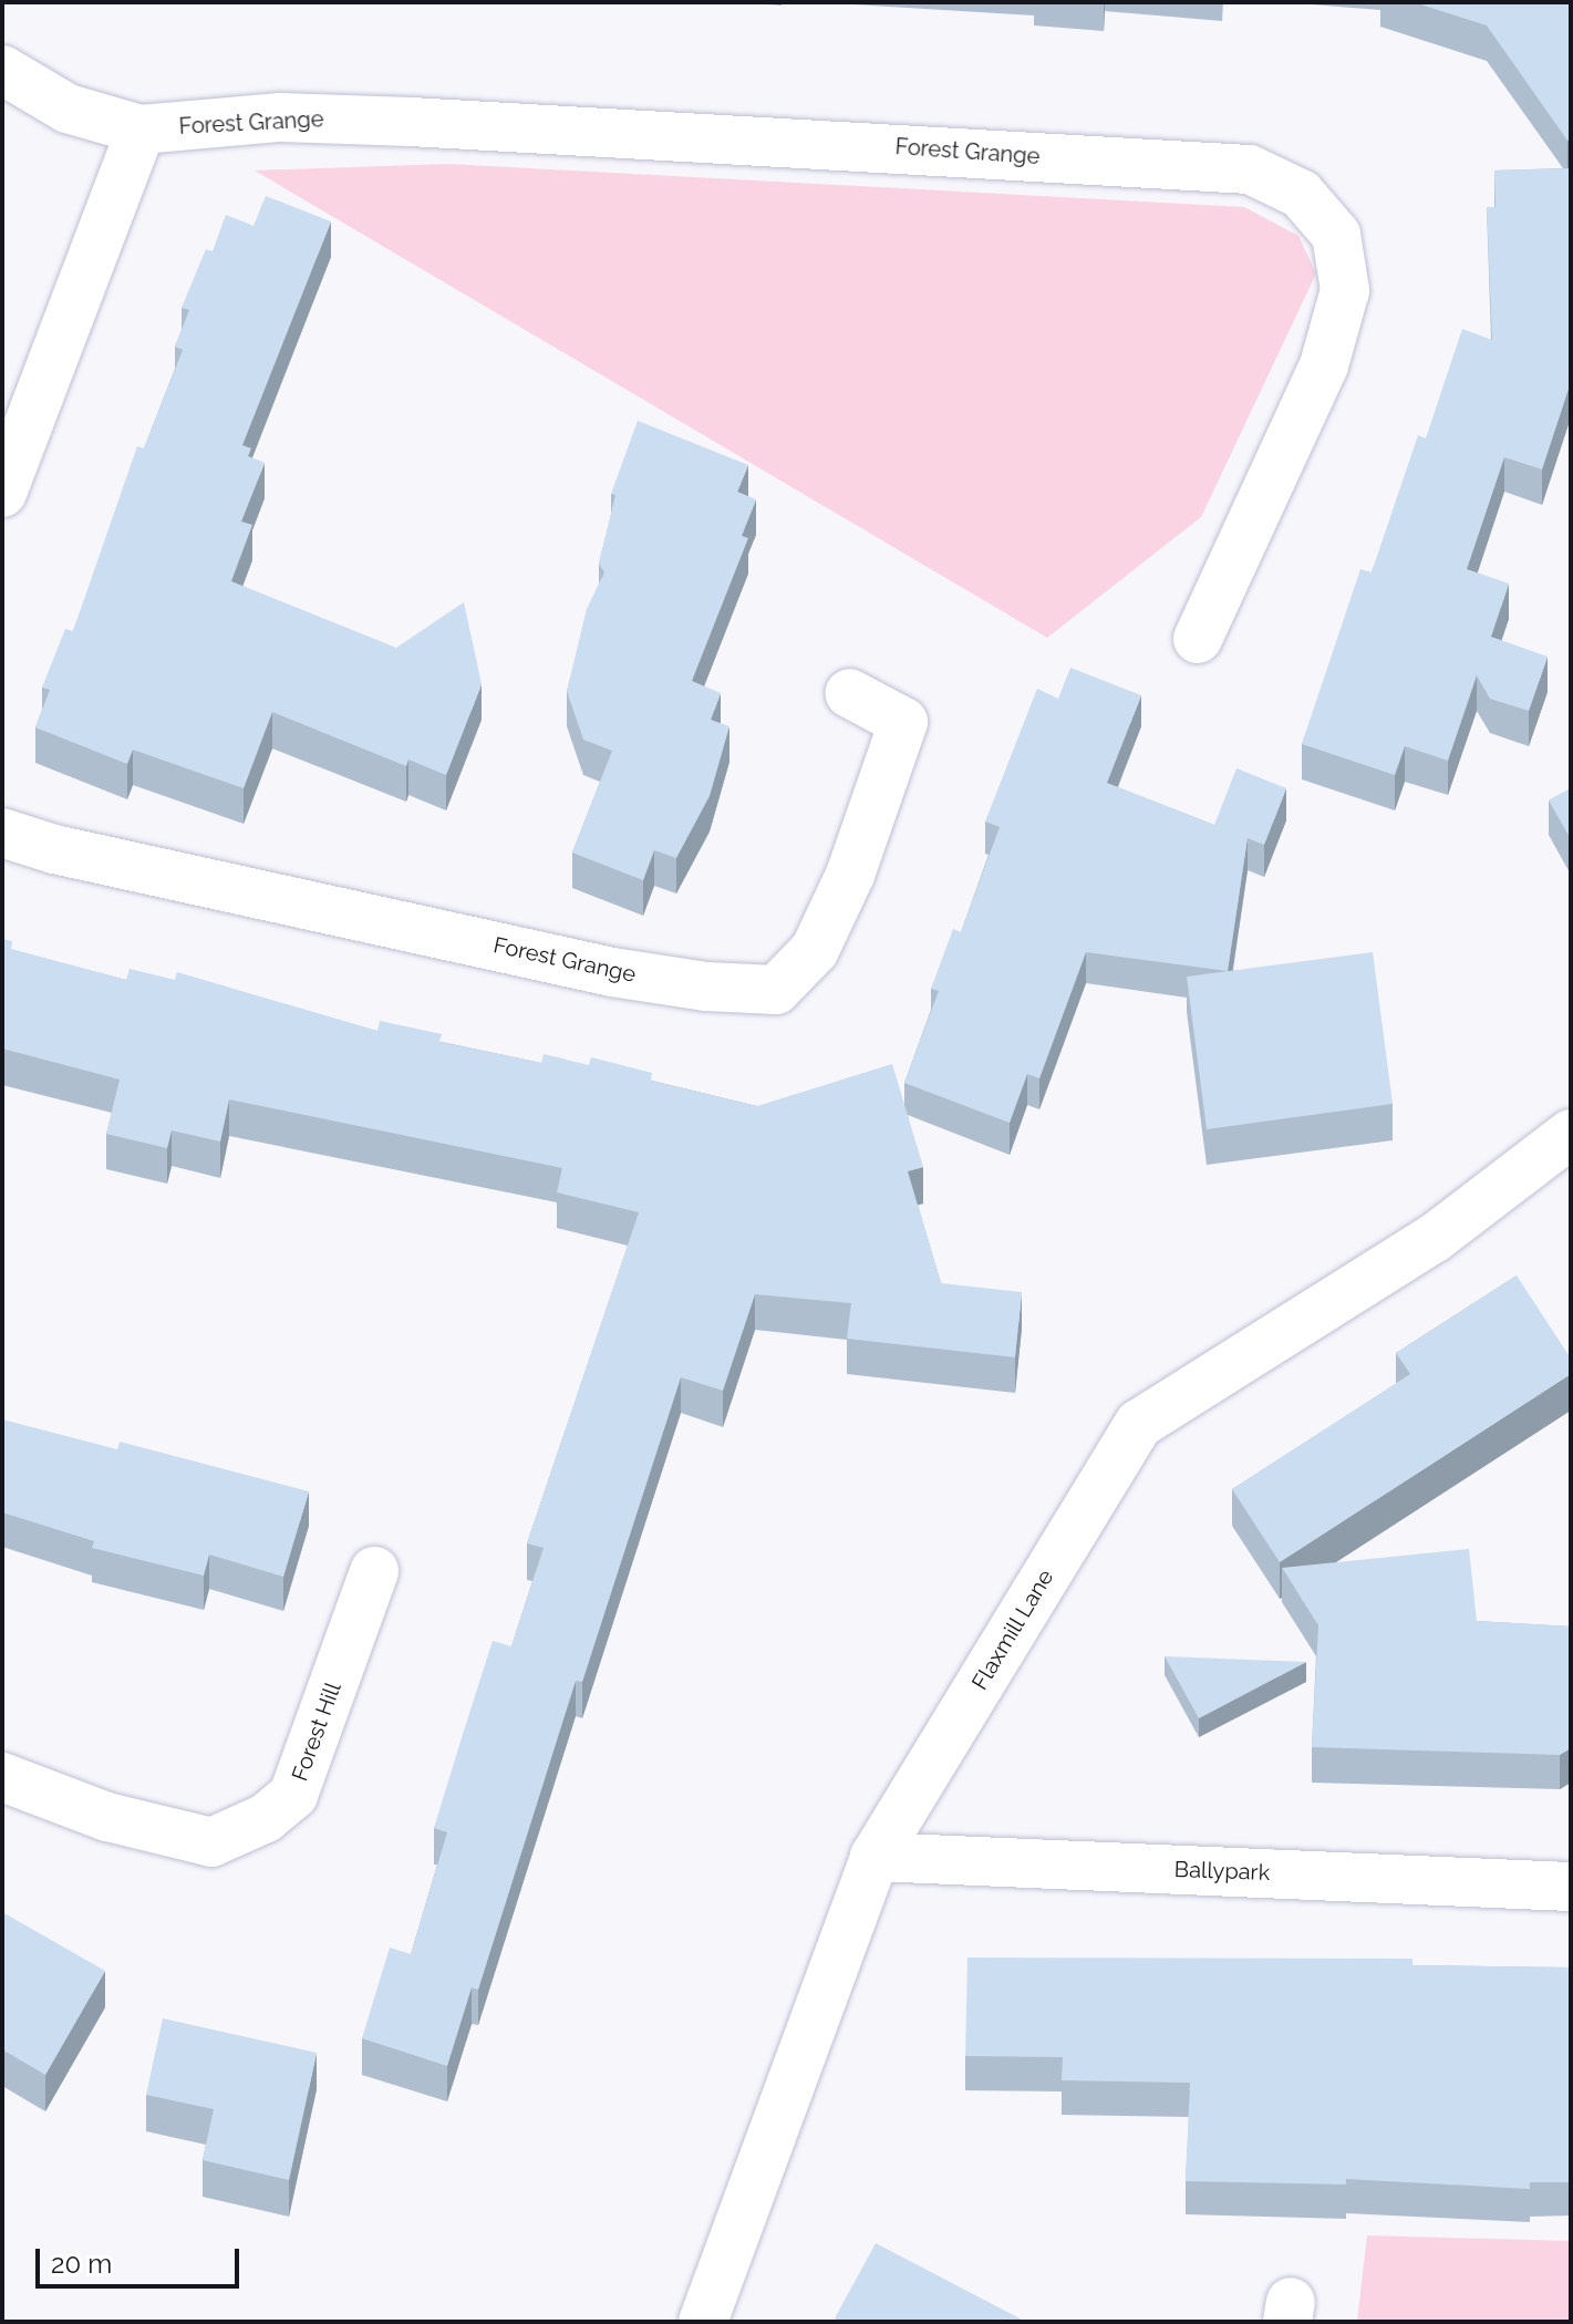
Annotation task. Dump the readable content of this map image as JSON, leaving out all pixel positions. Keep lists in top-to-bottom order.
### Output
{
  "streets": {
    "street": [
      "Forest Grange",
      "Flaxmill Lane",
      "Forest Hill",
      "Ballypark"
    ]
  },
  "crossings": [
    ["Flaxmill Lane", "Ballypark"]
  ],
  "scale_bar": "20 m"
}
